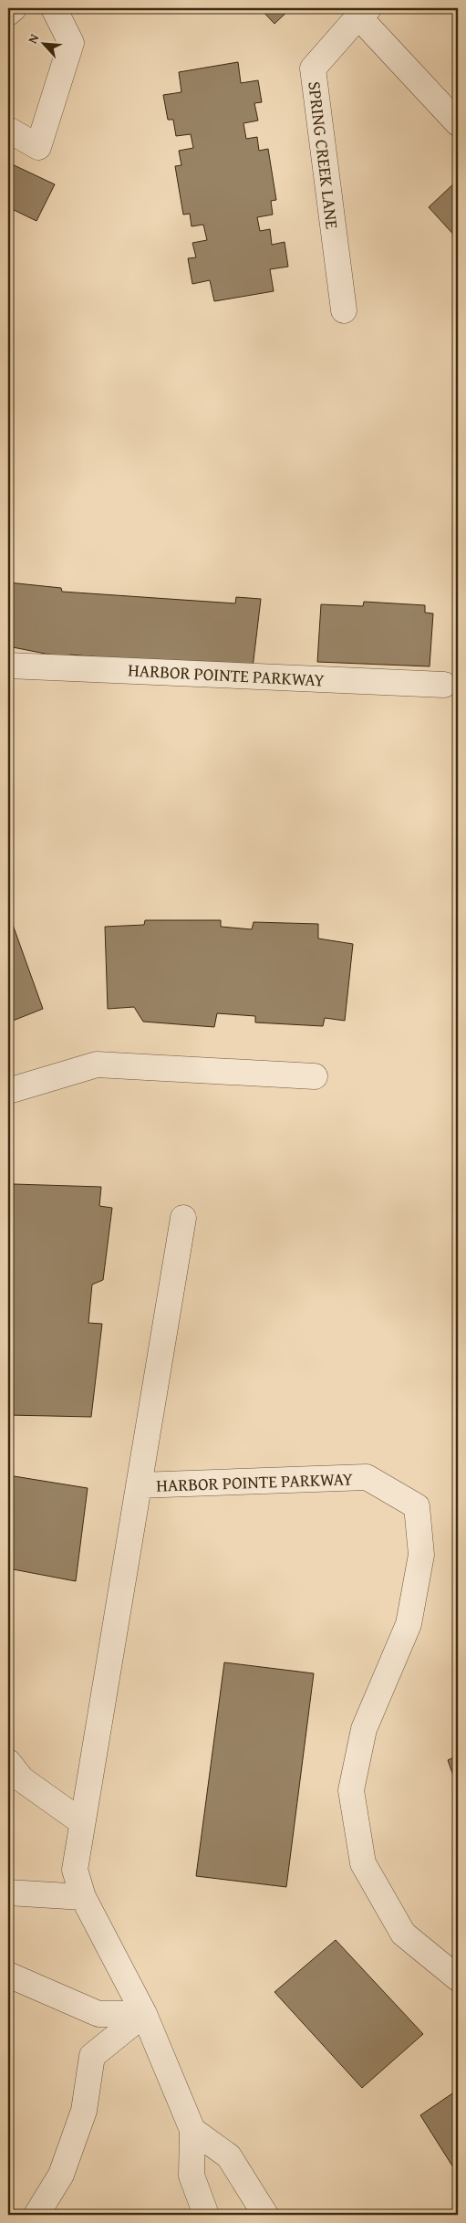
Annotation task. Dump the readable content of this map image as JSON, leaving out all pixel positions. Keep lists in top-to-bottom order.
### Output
{
  "streets": {
    "street": ["SPRING CREEK LANE", "HARBOR POINTE PARKWAY"]
  },
  "north": "top left"
}
